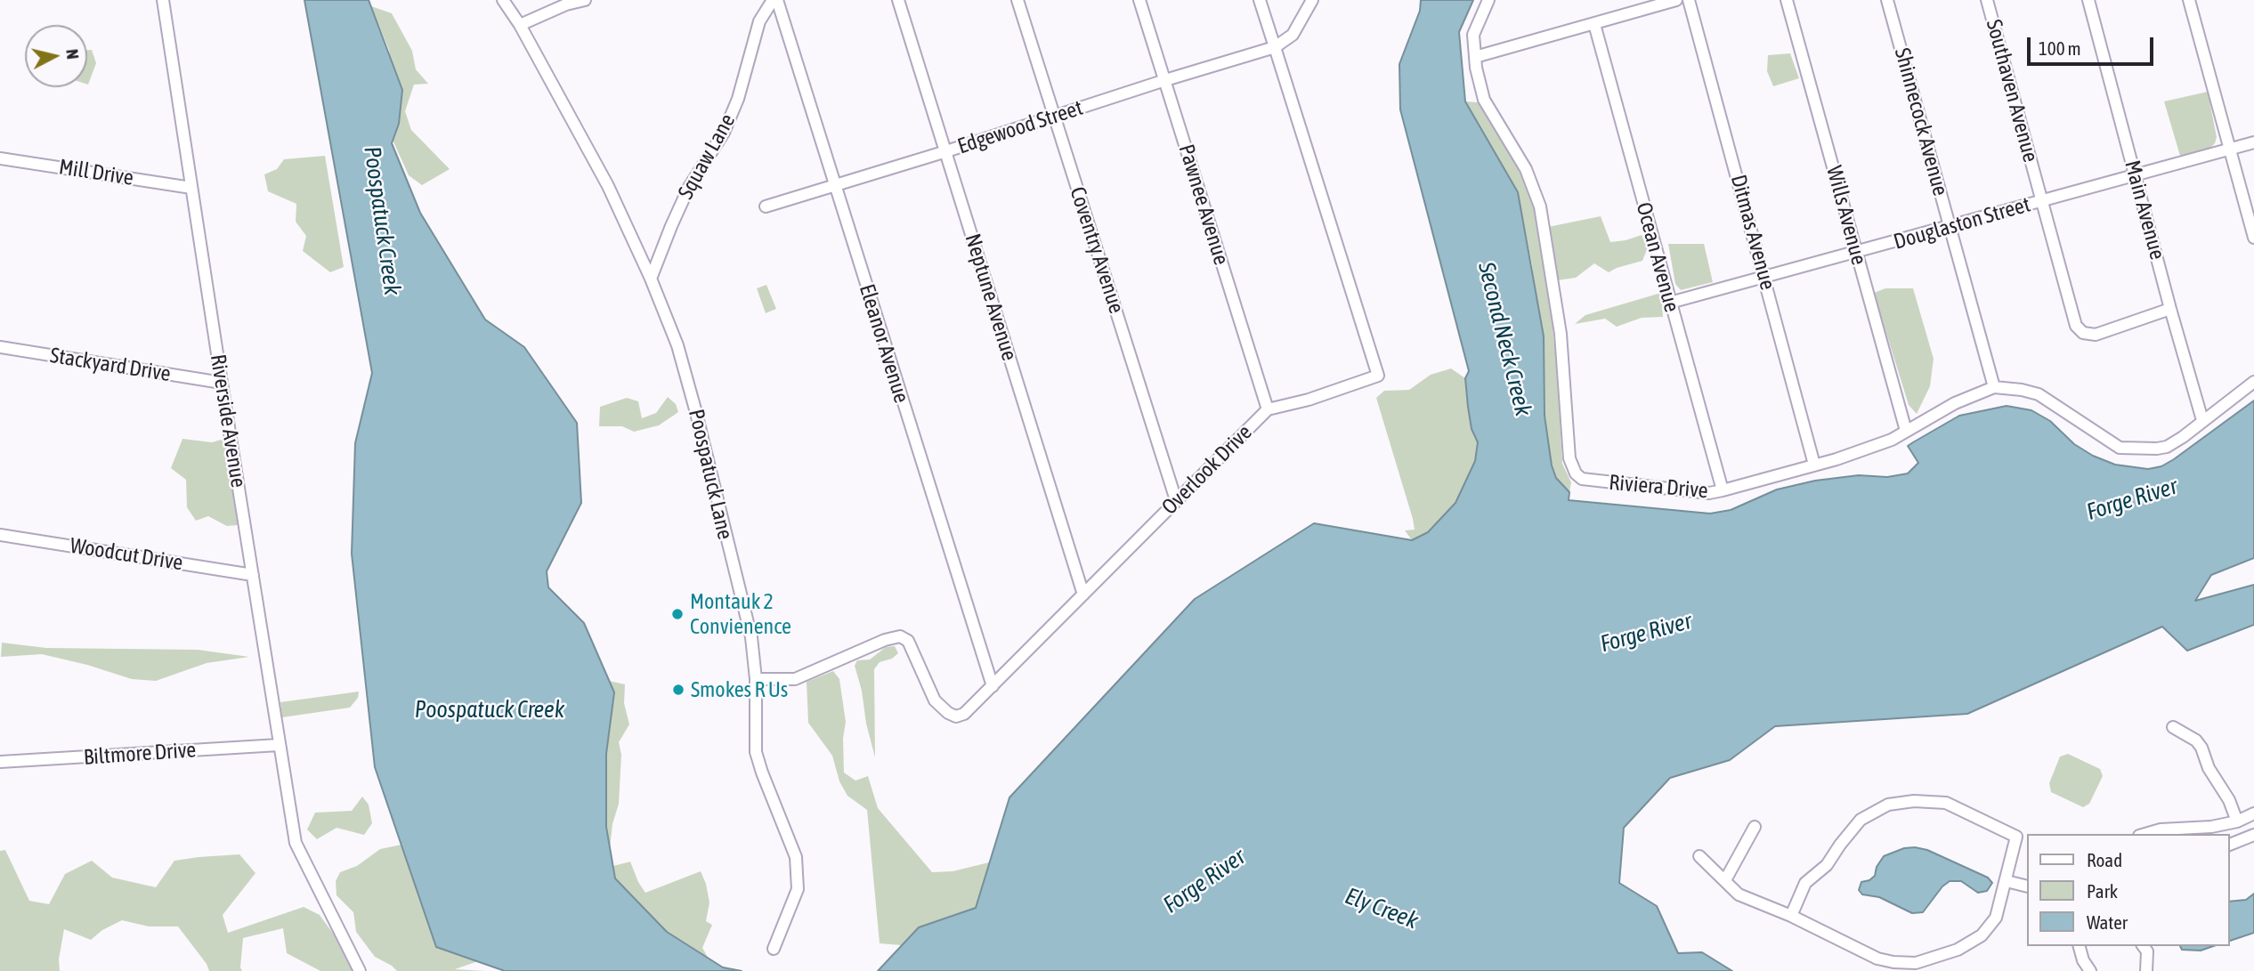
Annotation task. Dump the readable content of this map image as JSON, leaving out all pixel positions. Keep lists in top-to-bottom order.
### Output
{
  "streets": {
    "street": [
      "Southaven Avenue",
      "Shinnecock Avenue",
      "Edgewood Street",
      "Squaw Lane",
      "Mill Drive",
      "Pawnee Avenue",
      "Main Avenue",
      "Wills Avenue",
      "Douglaston Street",
      "Ditmas Avenue",
      "Coventry Avenue",
      "Ocean Avenue",
      "Neptune Avenue",
      "Eleanor Avenue",
      "Stackyard Drive",
      "Riverside Avenue",
      "Overlook Drive",
      "Poospatuck Lane",
      "Riviera Drive",
      "Woodcut Drive",
      "Biltmore Drive"
    ]
  },
  "crossings": [
    ["Southaven Avenue", "Main Avenue"],
    ["Southaven Avenue", "Douglaston Street"],
    ["Shinnecock Avenue", "Douglaston Street"],
    ["Shinnecock Avenue", "Riviera Drive"],
    ["Edgewood Street", "Pawnee Avenue"],
    ["Edgewood Street", "Coventry Avenue"],
    ["Edgewood Street", "Neptune Avenue"],
    ["Edgewood Street", "Eleanor Avenue"],
    ["Edgewood Street", "Overlook Drive"],
    ["Squaw Lane", "Eleanor Avenue"],
    ["Squaw Lane", "Poospatuck Lane"],
    ["Mill Drive", "Riverside Avenue"],
    ["Pawnee Avenue", "Overlook Drive"],
    ["Main Avenue", "Douglaston Street"],
    ["Main Avenue", "Riviera Drive"],
    ["Wills Avenue", "Douglaston Street"],
    ["Wills Avenue", "Riviera Drive"],
    ["Douglaston Street", "Ditmas Avenue"],
    ["Douglaston Street", "Ocean Avenue"],
    ["Ditmas Avenue", "Riviera Drive"],
    ["Coventry Avenue", "Overlook Drive"],
    ["Ocean Avenue", "Riviera Drive"],
    ["Neptune Avenue", "Overlook Drive"],
    ["Eleanor Avenue", "Overlook Drive"],
    ["Stackyard Drive", "Riverside Avenue"],
    ["Riverside Avenue", "Woodcut Drive"],
    ["Riverside Avenue", "Biltmore Drive"],
    ["Overlook Drive", "Poospatuck Lane"]
  ],
  "water": [
    "Poospatuck Creek",
    "Second Neck Creek",
    "Forge River",
    "Ely Creek"
  ],
  "places": ["Montauk 2 Convienence", "Smokes R Us"],
  "legend": ["Road", "Park", "Water"],
  "scale_bar": "100 m",
  "north": "right"
}
